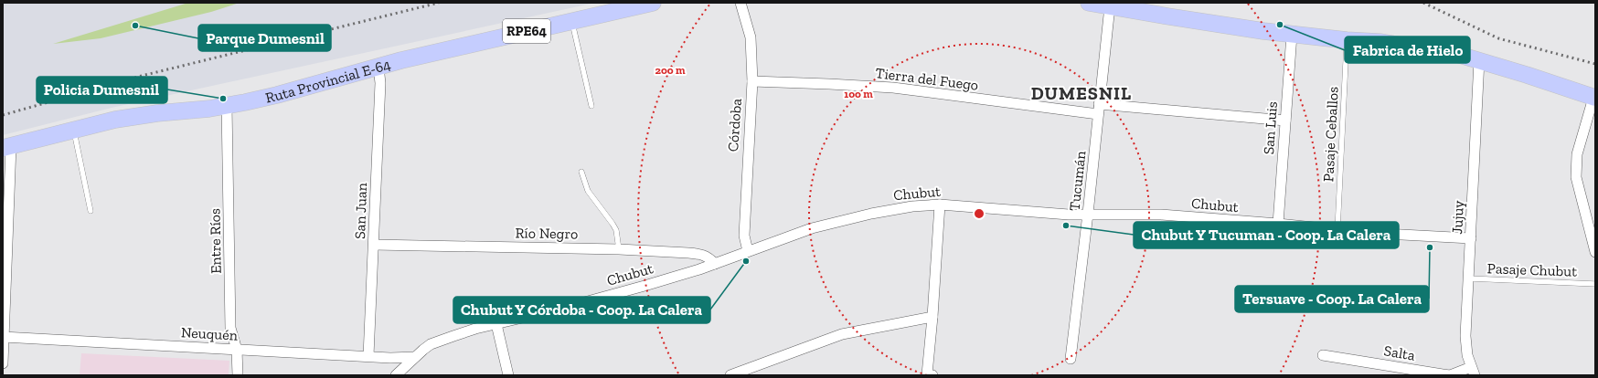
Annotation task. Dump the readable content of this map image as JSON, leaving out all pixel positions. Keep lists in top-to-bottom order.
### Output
{
  "streets": {
    "main road": ["RPE64", "Ruta Provincial E-64"],
    "street": [
      "Tierra del Fuego",
      "Córdoba",
      "San Luis",
      "Tucumán",
      "Chubut",
      "San Juan",
      "Jujuy",
      "Río Negro",
      "Entre Ríos",
      "Neuquén",
      "Salta"
    ],
    "lane": ["Pasaje Ceballos", "Pasaje Chubut"]
  },
  "crossings": [
    ["Tierra del Fuego", "Córdoba"],
    ["Tierra del Fuego", "San Luis"],
    ["Tierra del Fuego", "Tucumán"],
    ["Ruta Provincial E-64", "San Juan"],
    ["Ruta Provincial E-64", "Entre Ríos"],
    ["Córdoba", "Chubut"],
    ["San Luis", "Chubut"],
    ["Pasaje Ceballos", "Chubut"],
    ["Tucumán", "Chubut"],
    ["Chubut", "Jujuy"],
    ["Chubut", "Río Negro"],
    ["Chubut", "Neuquén"],
    ["San Juan", "Río Negro"],
    ["San Juan", "Neuquén"],
    ["Jujuy", "Pasaje Chubut"],
    ["Jujuy", "Salta"],
    ["Entre Ríos", "Neuquén"]
  ],
  "districts": ["DUMESNIL"],
  "places": [
    "Fabrica de Hielo",
    "Parque Dumesnil",
    "Policia Dumesnil",
    "Chubut Y Tucuman - Coop. La Calera",
    "Tersuave - Coop. La Calera",
    "Chubut Y Córdoba - Coop. La Calera"
  ],
  "rings": ["200 m", "100 m"]
}
